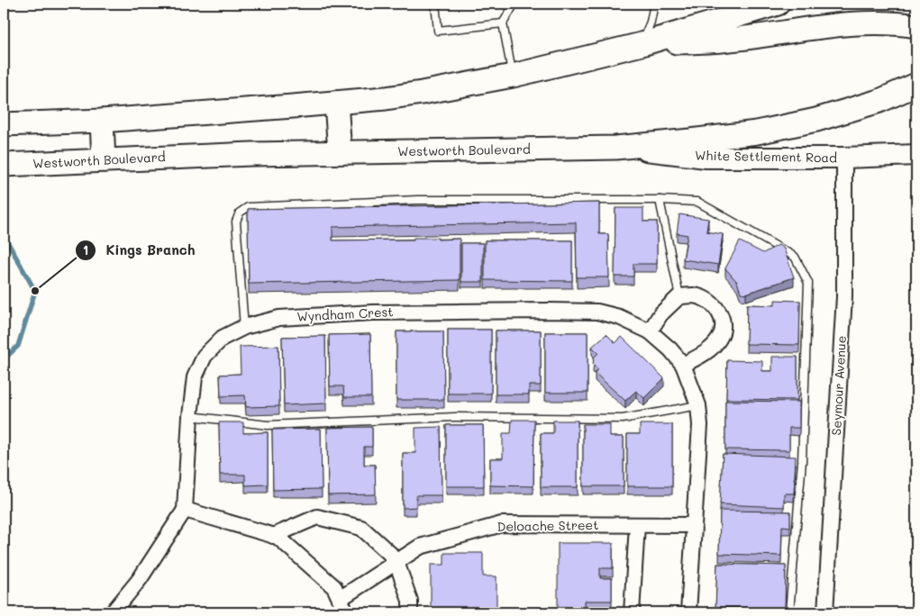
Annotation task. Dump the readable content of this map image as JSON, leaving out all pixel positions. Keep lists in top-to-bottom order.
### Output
{
  "streets": {
    "main road": ["Westworth Boulevard", "White Settlement Road"],
    "street": ["Wyndham Crest", "Seymour Avenue", "Deloache Street"]
  },
  "crossings": [
    ["Westworth Boulevard", "White Settlement Road"],
    ["White Settlement Road", "Seymour Avenue"],
    ["Wyndham Crest", "Deloache Street"]
  ],
  "places": ["Kings Branch"]
}
